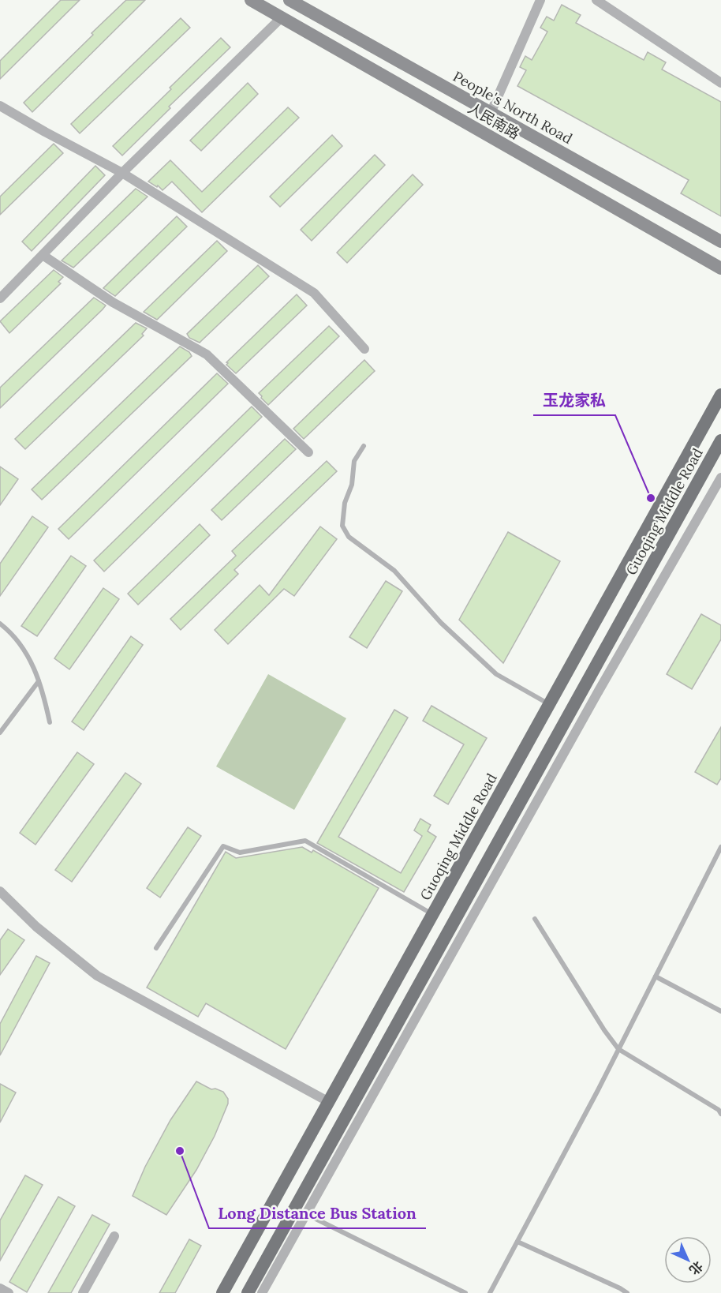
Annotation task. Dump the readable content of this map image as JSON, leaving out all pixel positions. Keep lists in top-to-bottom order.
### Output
{
  "streets": {
    "main road": ["People's North Road", "人民南路", "Guoqing Middle Road"]
  },
  "places": ["玉龙家私", "Long Distance Bus Station"],
  "north": "bottom right"
}
